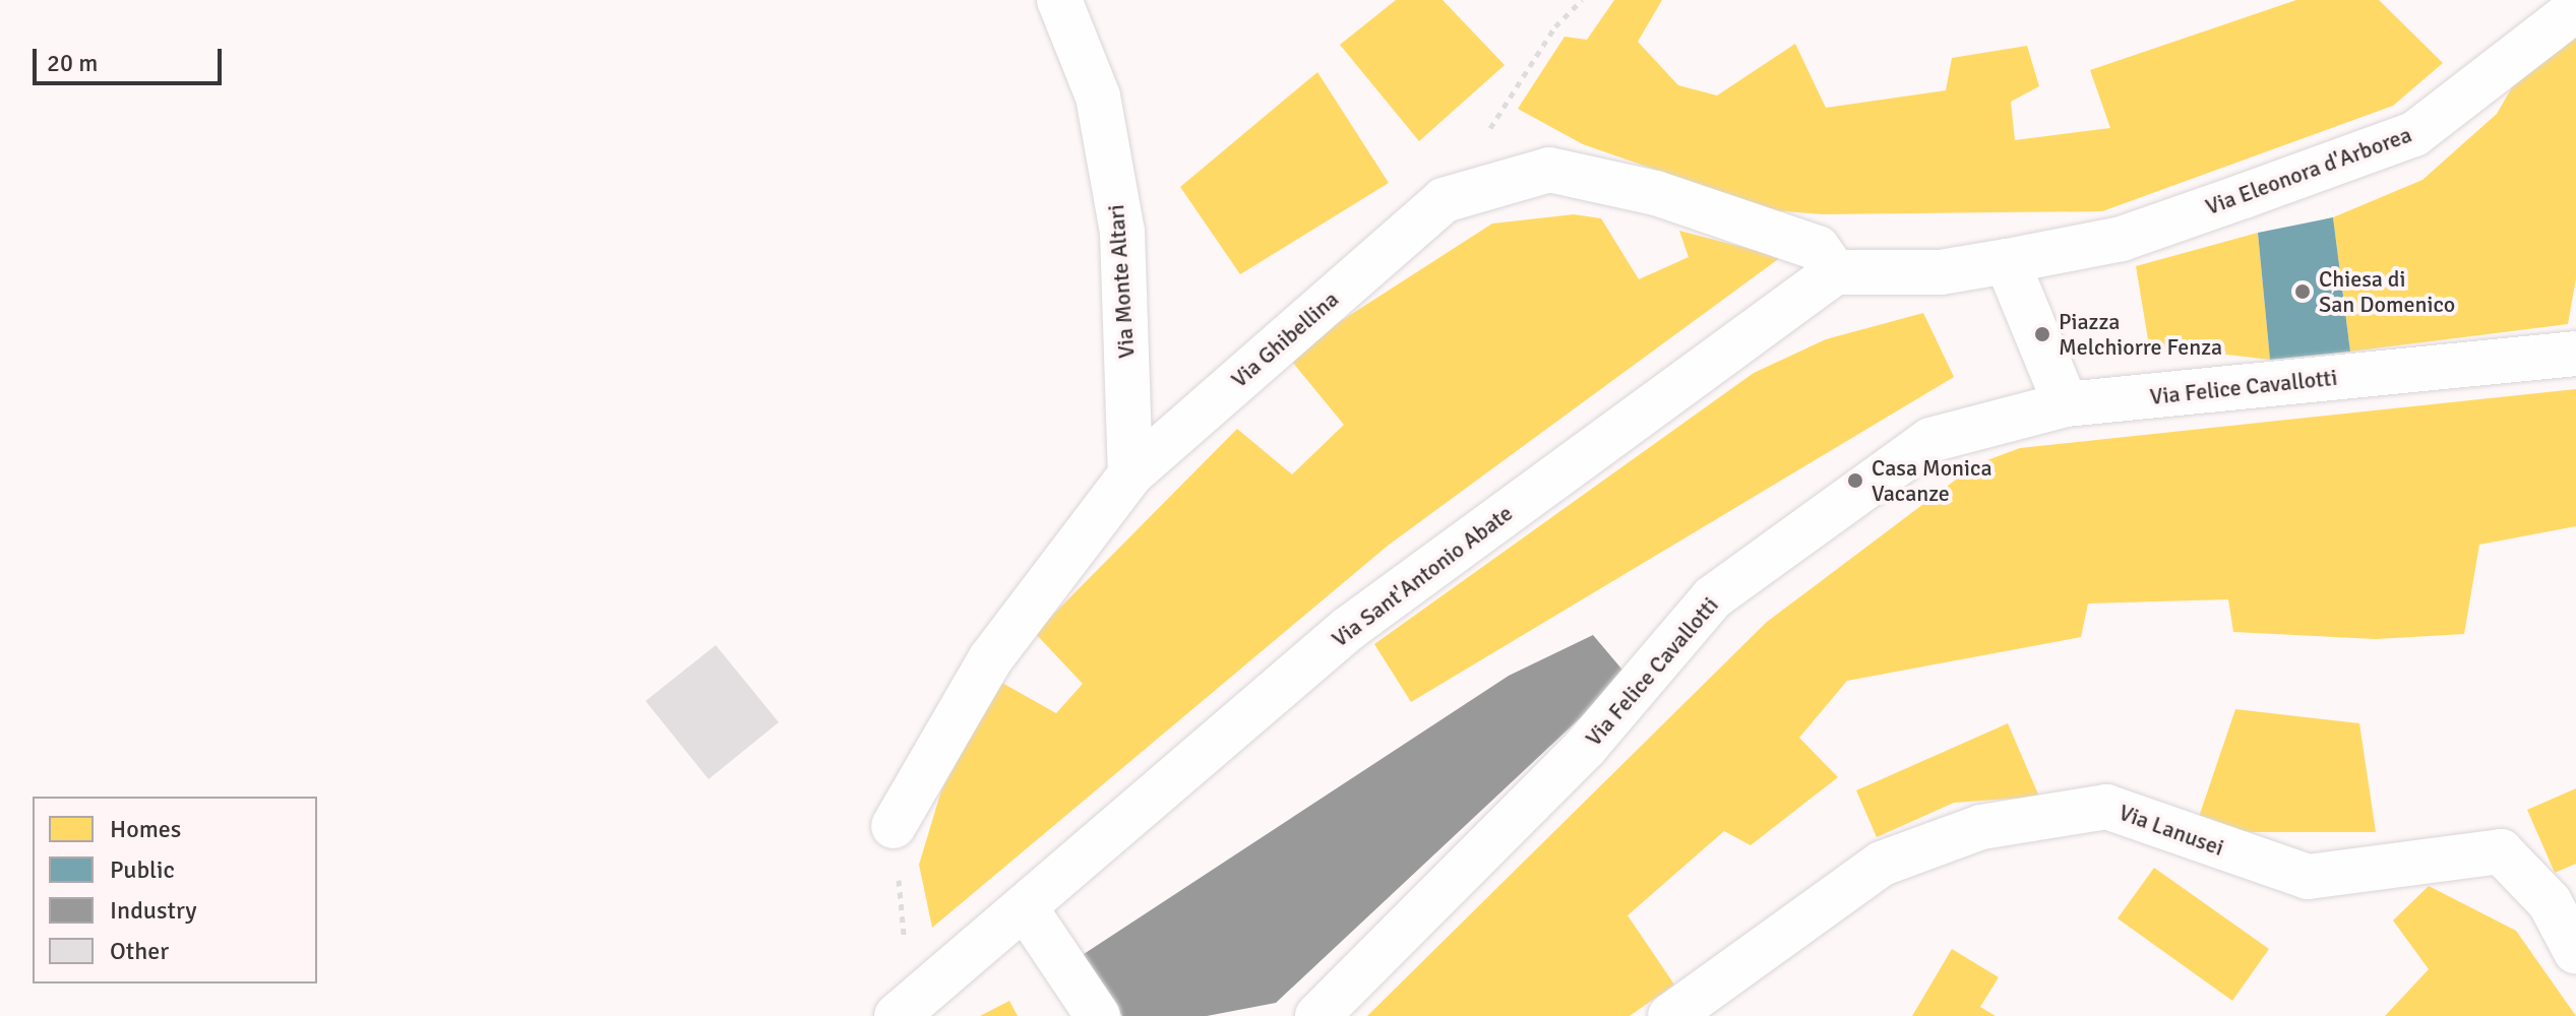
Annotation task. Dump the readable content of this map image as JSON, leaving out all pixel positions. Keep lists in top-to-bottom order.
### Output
{
  "streets": {
    "street": [
      "Via Eleonora d'Arborea",
      "Via Monte Altari",
      "Via Ghibellina",
      "Via Felice Cavallotti",
      "Via Sant'Antonio Abate",
      "Via Lanusei"
    ]
  },
  "crossings": [
    ["Via Monte Altari", "Via Ghibellina"],
    ["Via Ghibellina", "Via Sant'Antonio Abate"]
  ],
  "places": ["Chiesa di San Domenico", "Piazza Melchiorre Fenza", "Casa Monica Vacanze"],
  "legend": [
    "Homes",
    "Public",
    "Industry",
    "Other"
  ],
  "scale_bar": "20 m"
}
